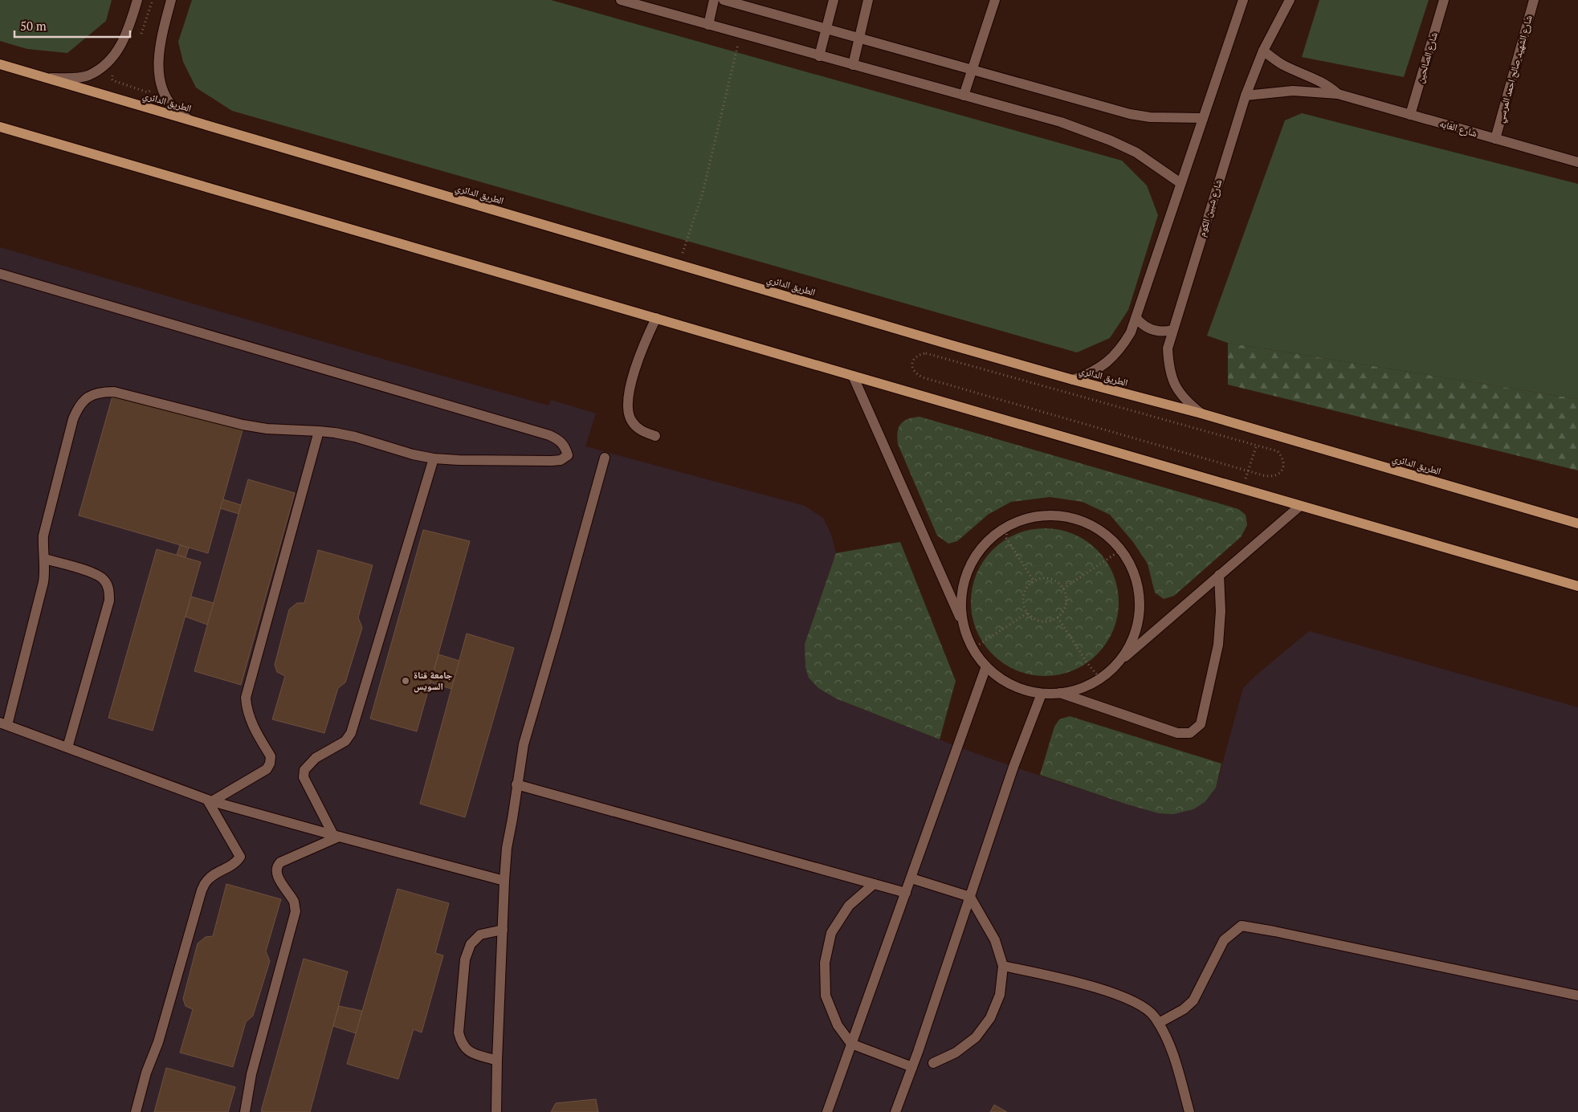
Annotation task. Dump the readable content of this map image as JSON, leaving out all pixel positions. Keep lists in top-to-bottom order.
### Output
{
  "streets": {
    "main road": ["الطريق الدائري"],
    "street": [
      "شارع الصالحين",
      "شارع الشهيد صالح احمد المرسي",
      "شارع الغابه",
      "شارع شبين الكوم"
    ]
  },
  "crossings": [
    ["شارع الصالحين", "شارع الغابه"],
    ["شارع الشهيد صالح احمد المرسي", "شارع الغابه"],
    ["الطريق الدائري", "شارع شبين الكوم"],
    ["شارع الغابه", "شارع شبين الكوم"]
  ],
  "places": ["جامعة قناة السويس"],
  "scale_bar": "50 m"
}
